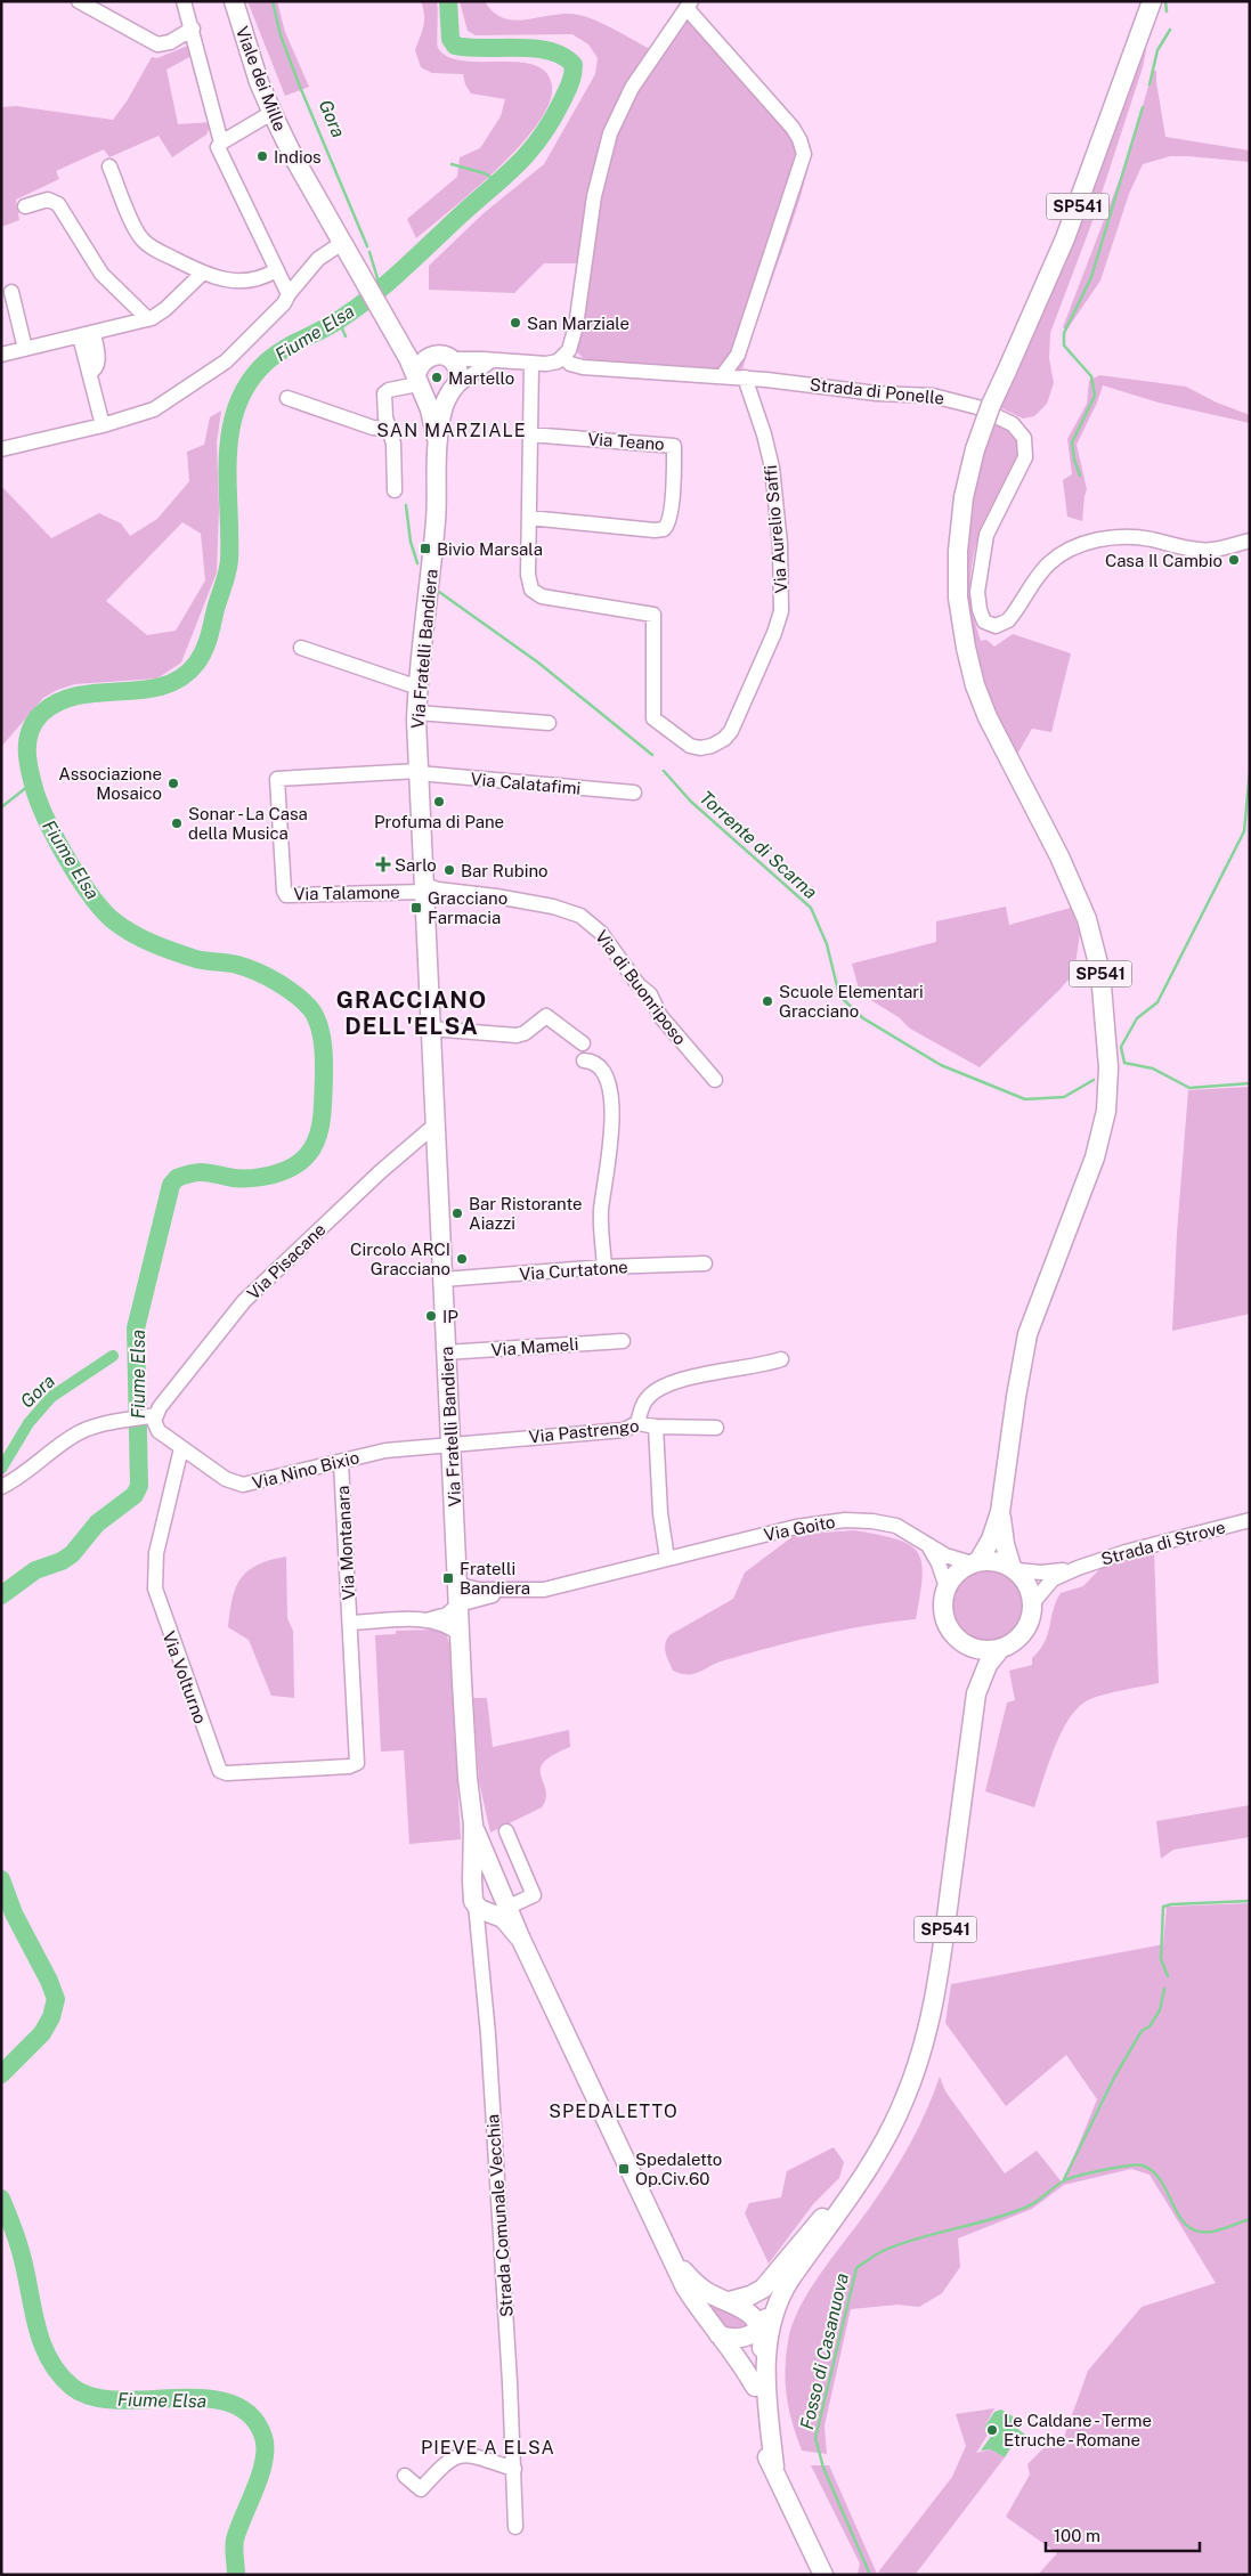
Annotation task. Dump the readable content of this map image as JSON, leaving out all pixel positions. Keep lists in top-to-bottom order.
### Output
{
  "streets": {
    "main road": ["Viale dei Mille", "SP541", "Via Fratelli Bandiera"],
    "street": [
      "Strada di Ponelle",
      "Via Teano",
      "Via Aurelio Saffi",
      "Via Calatafimi",
      "Via Talamone",
      "Via di Buonriposo",
      "Via Pisacane",
      "Via Curtatone",
      "Via Mameli",
      "Via Pastrengo",
      "Via Nino Bixio",
      "Via Goito",
      "Via Montanara",
      "Strada di Strove",
      "Via Volturno",
      "Strada Comunale Vecchia"
    ]
  },
  "crossings": [
    ["Viale dei Mille", "Via Fratelli Bandiera"],
    ["SP541", "Via Fratelli Bandiera"],
    ["SP541", "Via Goito"],
    ["SP541", "Strada di Strove"],
    ["Strada di Ponelle", "Via Aurelio Saffi"],
    ["Via Teano", "Via Aurelio Saffi"],
    ["Via Fratelli Bandiera", "Via Calatafimi"],
    ["Via Fratelli Bandiera", "Via Talamone"],
    ["Via Fratelli Bandiera", "Via di Buonriposo"],
    ["Via Fratelli Bandiera", "Via Pisacane"],
    ["Via Fratelli Bandiera", "Via Curtatone"],
    ["Via Fratelli Bandiera", "Via Mameli"],
    ["Via Fratelli Bandiera", "Via Pastrengo"],
    ["Via Fratelli Bandiera", "Via Nino Bixio"],
    ["Via Fratelli Bandiera", "Via Goito"],
    ["Via Fratelli Bandiera", "Via Montanara"],
    ["Via Fratelli Bandiera", "Strada Comunale Vecchia"],
    ["Via Calatafimi", "Via Talamone"],
    ["Via Talamone", "Via di Buonriposo"],
    ["Via Pisacane", "Via Nino Bixio"],
    ["Via Pastrengo", "Via Nino Bixio"],
    ["Via Nino Bixio", "Via Montanara"],
    ["Via Nino Bixio", "Via Volturno"],
    ["Via Goito", "Via Montanara"],
    ["Via Goito", "Strada di Strove"],
    ["Via Montanara", "Via Volturno"]
  ],
  "districts": [
    "SAN MARZIALE",
    "GRACCIANO DELL'ELSA",
    "SPEDALETTO",
    "PIEVE A ELSA"
  ],
  "water": [
    "Gora",
    "Fiume Elsa",
    "Torrente di Scarna",
    "Fosso di Casanuova"
  ],
  "places": {
    "other": [
      "Indios",
      "San Marziale",
      "Martello",
      "Casa Il Cambio",
      "Associazione Mosaico",
      "Profuma di Pane",
      "Sonar - La Casa della Musica",
      "Bar Rubino",
      "Scuole Elementari Gracciano",
      "Bar Ristorante Aiazzi",
      "Circolo ARCI Gracciano",
      "IP",
      "Le Caldane - Terme Etruche - Romane"
    ],
    "transit": [
      "Bivio Marsala",
      "Gracciano Farmacia",
      "Fratelli Bandiera",
      "Spedaletto Op.Civ.60"
    ],
    "health": ["Sarlo"]
  },
  "scale_bar": "100 m"
}
